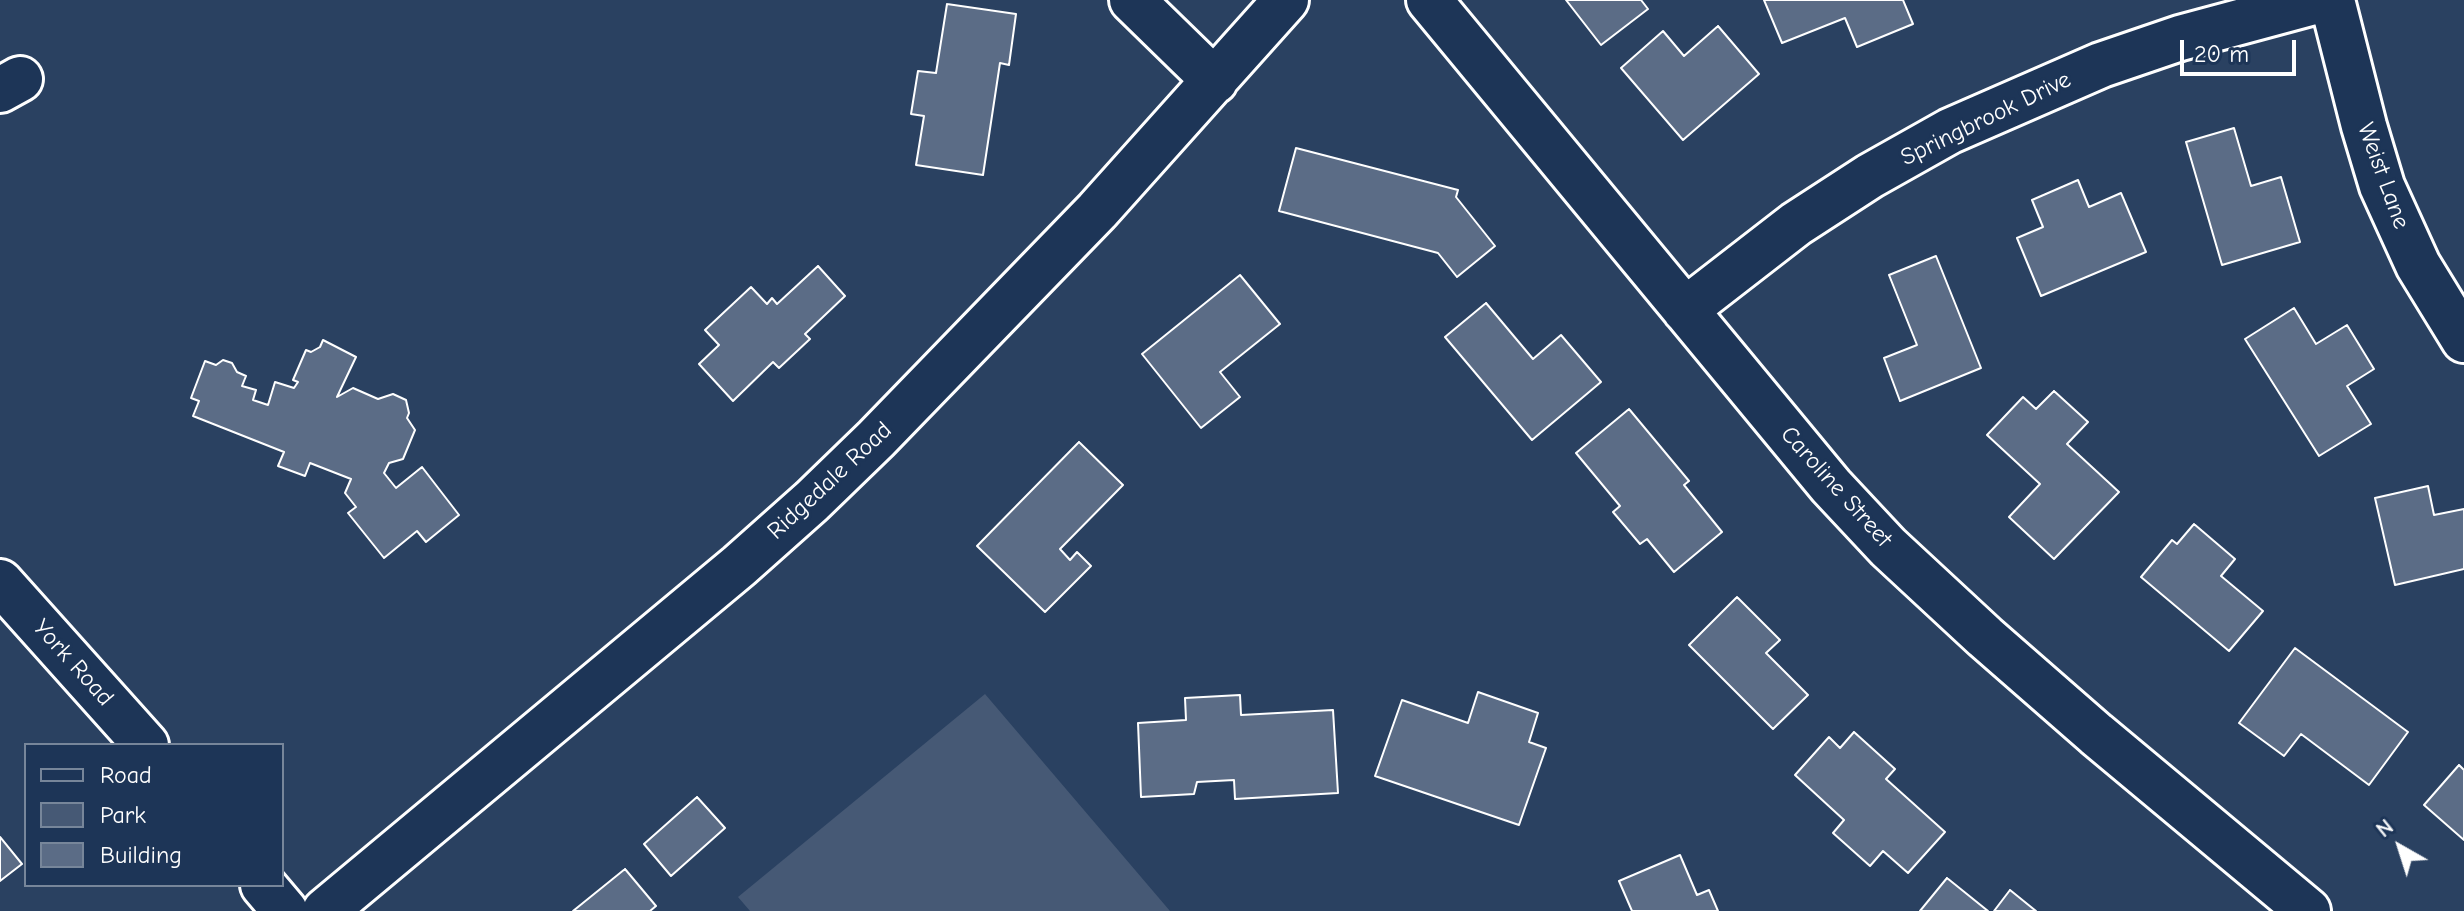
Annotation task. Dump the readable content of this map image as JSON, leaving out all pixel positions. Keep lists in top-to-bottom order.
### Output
{
  "streets": {
    "street": [
      "Springbrook Drive",
      "Weist Lane",
      "Ridgedale Road",
      "Caroline Street",
      "York Road"
    ]
  },
  "crossings": [
    ["Springbrook Drive", "Caroline Street"]
  ],
  "legend": ["Road", "Park", "Building"],
  "scale_bar": "20 m",
  "north": "top left"
}
